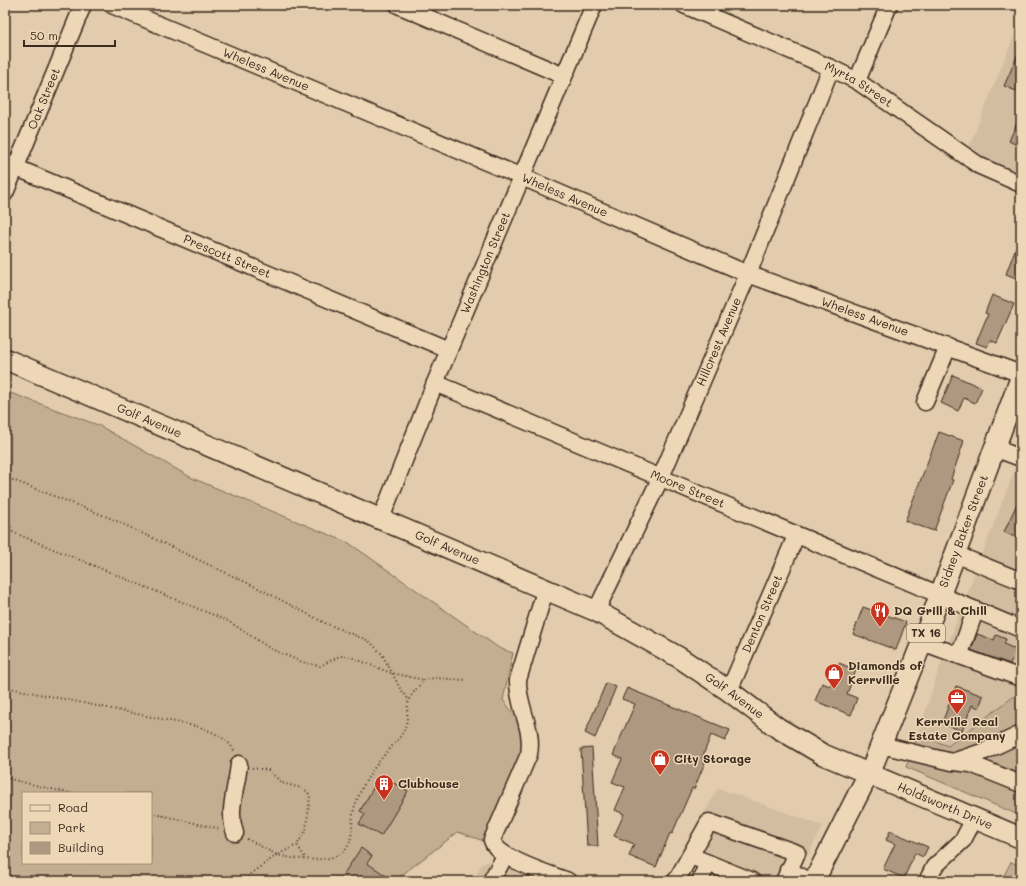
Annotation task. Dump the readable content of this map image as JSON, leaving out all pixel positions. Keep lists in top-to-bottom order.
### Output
{
  "streets": {
    "main road": [
      "Golf Avenue",
      "Sidney Baker Street",
      "TX 16",
      "Holdsworth Drive"
    ],
    "street": [
      "Wheless Avenue",
      "Myrta Street",
      "Oak Street",
      "Prescott Street",
      "Washington Street",
      "Hillcrest Avenue",
      "Moore Street",
      "Denton Street"
    ]
  },
  "crossings": [
    ["Wheless Avenue", "Washington Street"],
    ["Wheless Avenue", "Hillcrest Avenue"],
    ["Myrta Street", "Hillcrest Avenue"],
    ["Oak Street", "Prescott Street"],
    ["Prescott Street", "Washington Street"],
    ["Washington Street", "Golf Avenue"],
    ["Washington Street", "Moore Street"],
    ["Hillcrest Avenue", "Golf Avenue"],
    ["Hillcrest Avenue", "Moore Street"],
    ["Golf Avenue", "Sidney Baker Street"],
    ["Golf Avenue", "Denton Street"],
    ["Golf Avenue", "Holdsworth Drive"],
    ["Moore Street", "Sidney Baker Street"],
    ["Moore Street", "Denton Street"],
    ["Sidney Baker Street", "Holdsworth Drive"]
  ],
  "places": {
    "restaurant": ["DQ Grill & Chill"],
    "shop": ["Diamonds of Kerrville", "City Storage"],
    "office": ["Kerrville Real Estate Company"],
    "building": ["Clubhouse"]
  },
  "legend": ["Road", "Park", "Building"],
  "scale_bar": "50 m"
}
